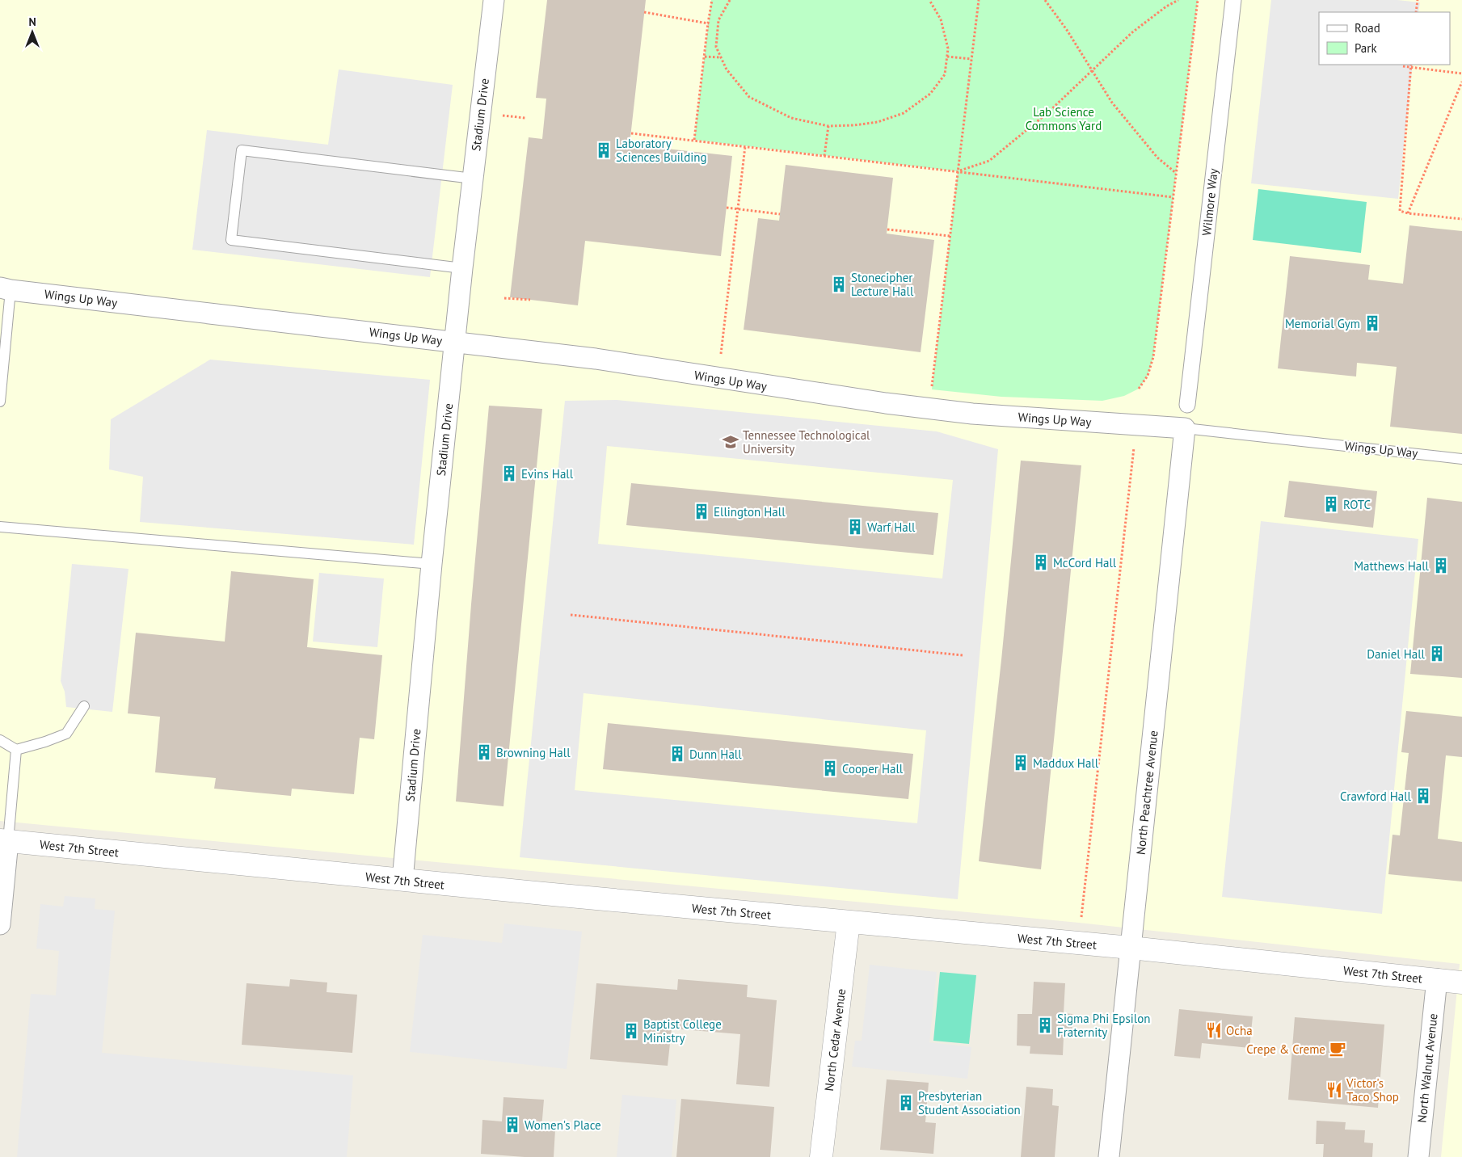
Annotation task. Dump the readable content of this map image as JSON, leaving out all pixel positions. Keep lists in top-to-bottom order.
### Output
{
  "streets": {
    "street": [
      "Stadium Drive",
      "Wilmore Way",
      "Wings Up Way",
      "North Peachtree Avenue",
      "West 7th Street",
      "North Cedar Avenue",
      "North Walnut Avenue"
    ]
  },
  "crossings": [
    ["Stadium Drive", "Wings Up Way"],
    ["Stadium Drive", "West 7th Street"],
    ["Wings Up Way", "North Peachtree Avenue"],
    ["North Peachtree Avenue", "West 7th Street"],
    ["West 7th Street", "North Cedar Avenue"],
    ["West 7th Street", "North Walnut Avenue"]
  ],
  "parks": ["Lab Science Commons Yard"],
  "places": {
    "building": [
      "Laboratory Sciences Building",
      "Stonecipher Lecture Hall",
      "Memorial Gym",
      "Evins Hall",
      "ROTC",
      "Ellington Hall",
      "Warf Hall",
      "McCord Hall",
      "Matthews Hall",
      "Daniel Hall",
      "Browning Hall",
      "Dunn Hall",
      "Maddux Hall",
      "Cooper Hall",
      "Crawford Hall",
      "Sigma Phi Epsilon Fraternity",
      "Baptist College Ministry",
      "Presbyterian Student Association",
      "Women's Place"
    ],
    "school or university": ["Tennessee Technological University"],
    "restaurant": ["Ocha", "Victor's Taco Shop"],
    "cafe": ["Crepe & Creme"]
  },
  "legend": ["Road", "Park"],
  "north": "top"
}
